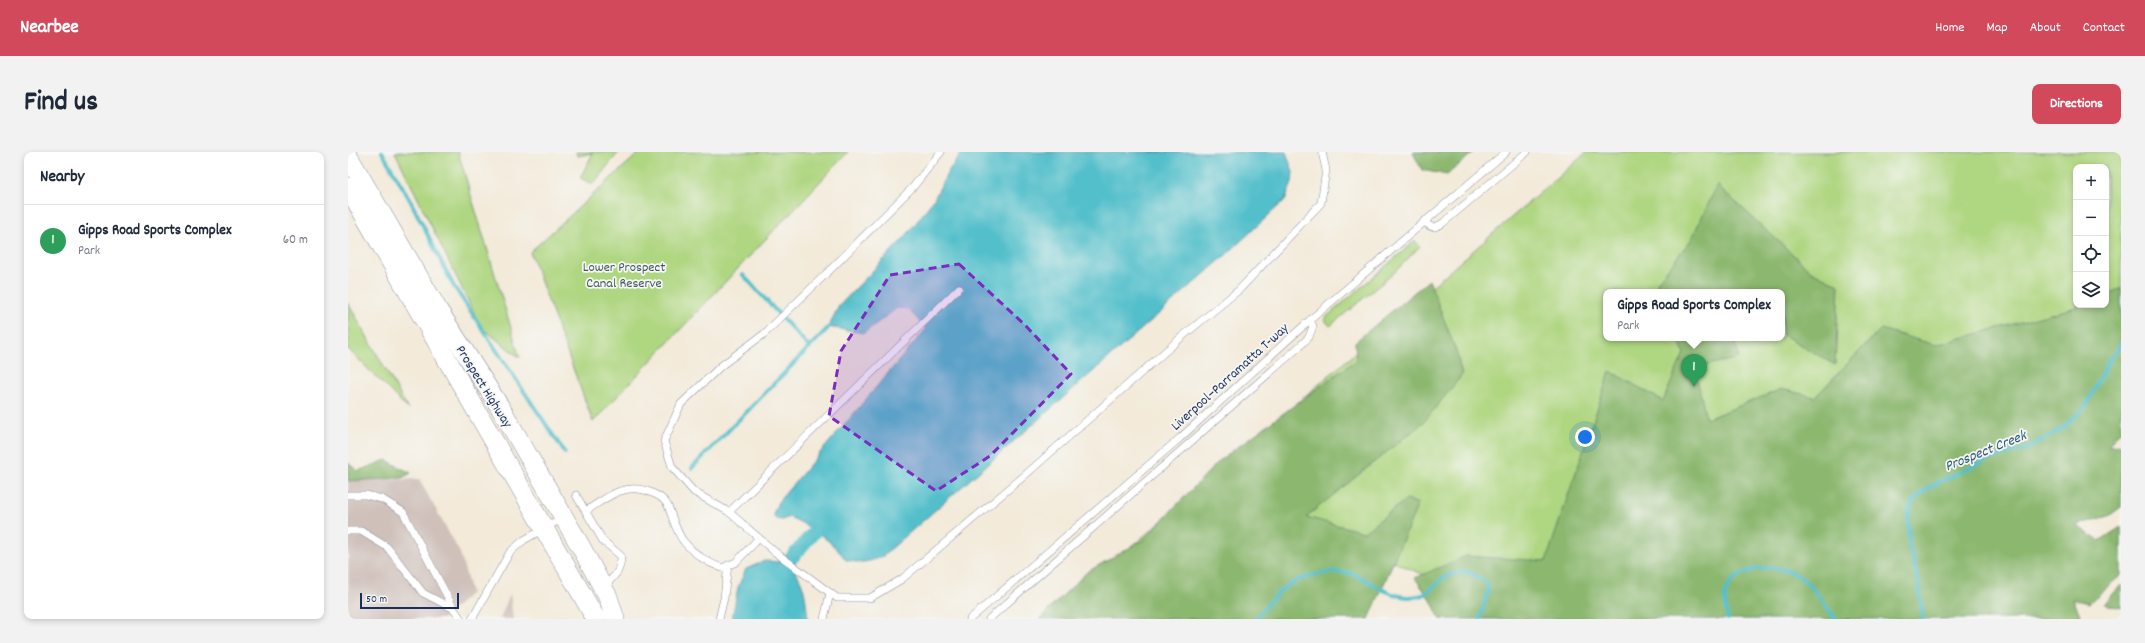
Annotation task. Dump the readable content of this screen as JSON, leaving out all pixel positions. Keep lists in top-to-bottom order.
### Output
{
  "streets": {
    "main road": ["Prospect Highway"],
    "lane": ["Liverpool–Parramatta T-way"]
  },
  "water": ["Prospect Creek"],
  "parks": ["Lower Prospect Canal Reserve"],
  "scale_bar": "50 m",
  "page": {
    "header": "Nearbee",
    "nav": [
      "Home",
      "Map",
      "About",
      "Contact"
    ],
    "title": "Find us",
    "buttons": "Directions",
    "heading": "Nearby",
    "map_buttons": ["+", "−"],
    "list": [
      {
        "mark": "1",
        "name": "Gipps Road Sports Complex",
        "note": "Park",
        "value": "60 m"
      }
    ],
    "popup": ["Gipps Road Sports Complex", "Park"],
    "pins": "1",
    "scale": "50 m"
  }
}
